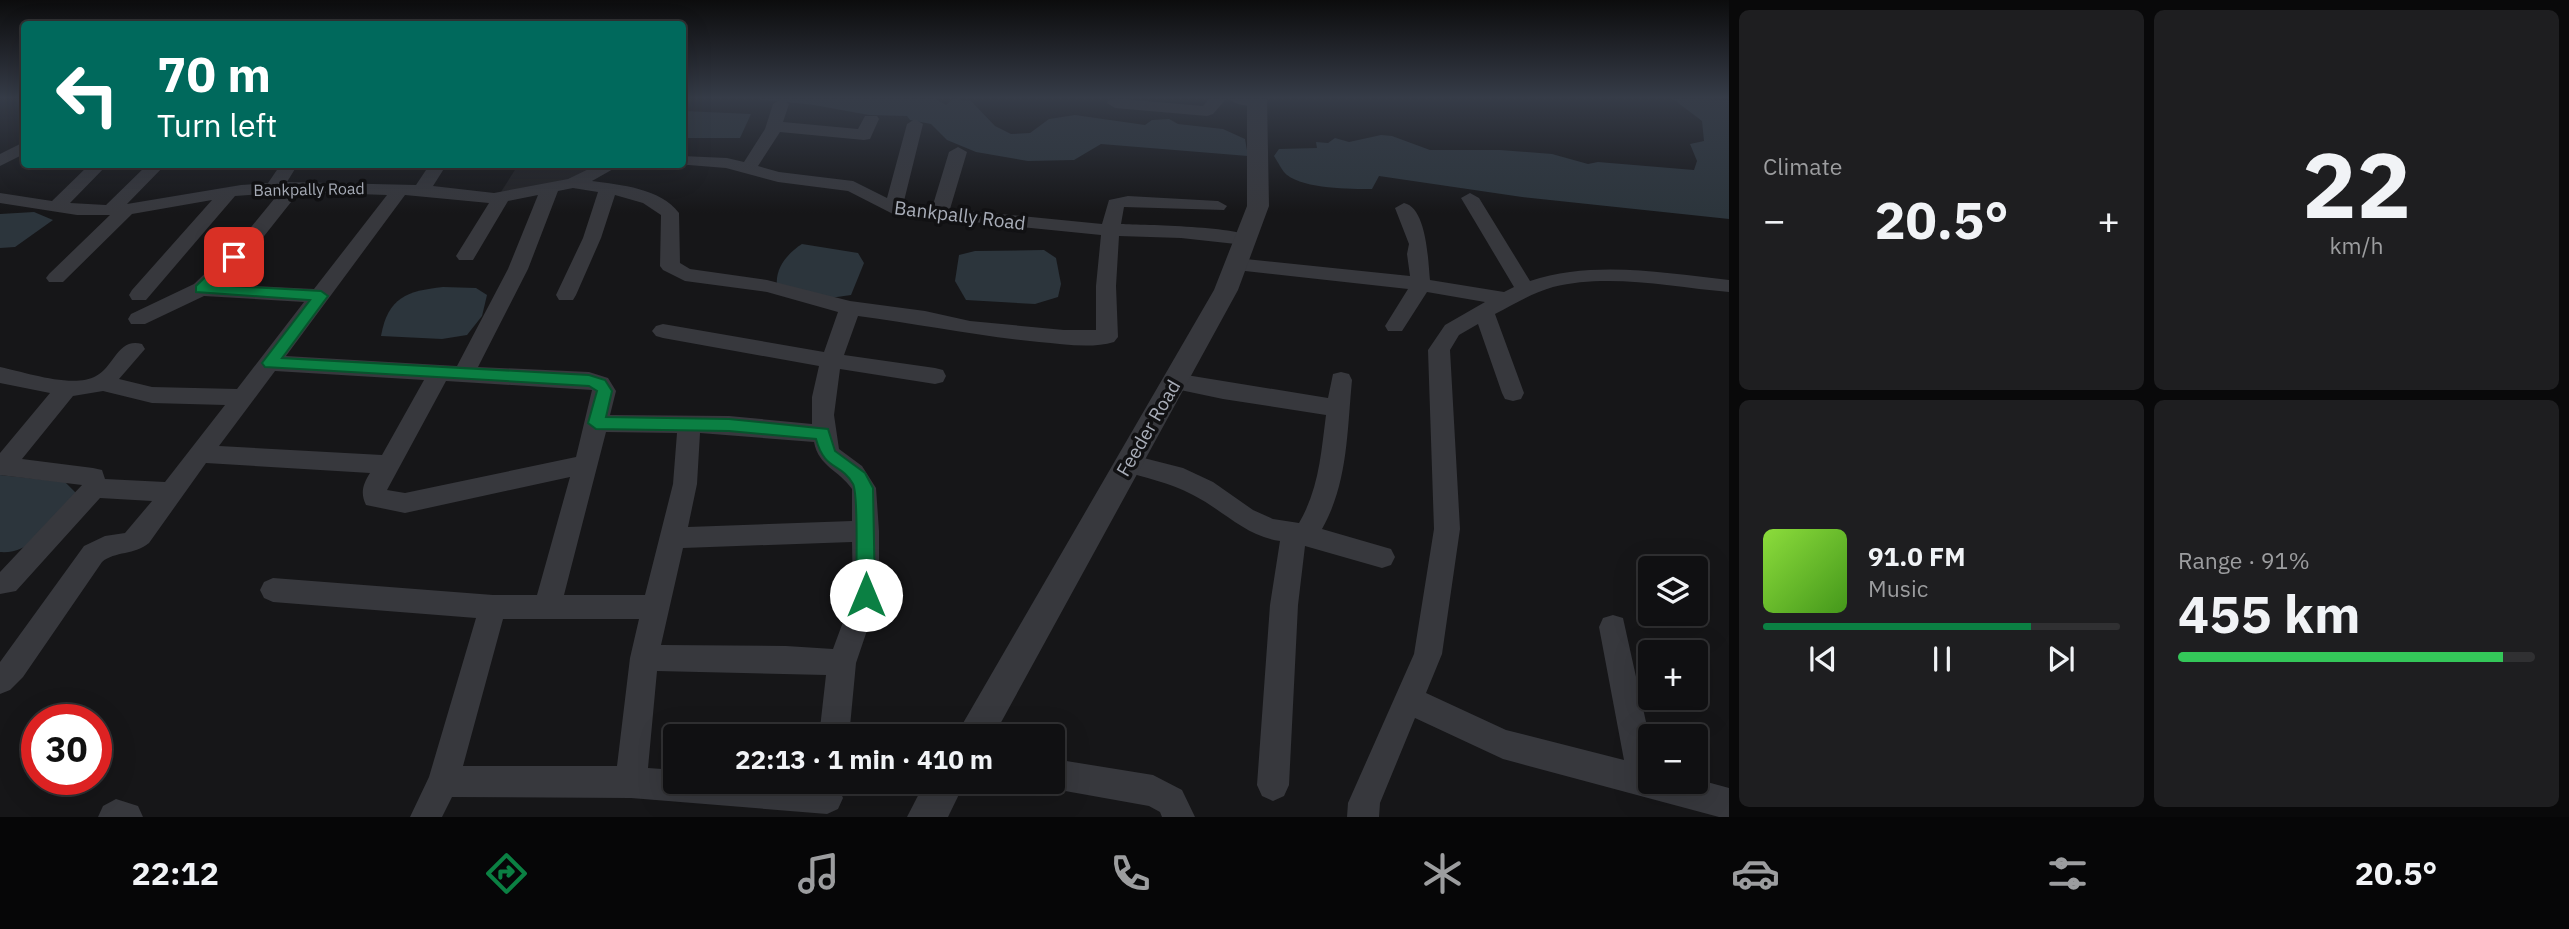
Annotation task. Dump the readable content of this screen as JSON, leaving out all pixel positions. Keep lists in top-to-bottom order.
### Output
{
  "streets": {
    "street": ["Bankpally Road", "Feeder Road"]
  },
  "crossings": [
    ["Bankpally Road", "Feeder Road"]
  ],
  "page": {
    "tile": [
      "Climate",
      ["22", "km/h"],
      ["Range · 91%", "455 km"]
    ],
    "turn": ["70 m", "Turn left"],
    "heat": ["−", "20.5°", "+"],
    "song": ["91.0 FM", "Music"],
    "map_buttons": ["+", "−"],
    "limit": "30",
    "trip": "22:13 · 1 min · 410 m",
    "tabs": ["22:12", "20.5°"]
  }
}
